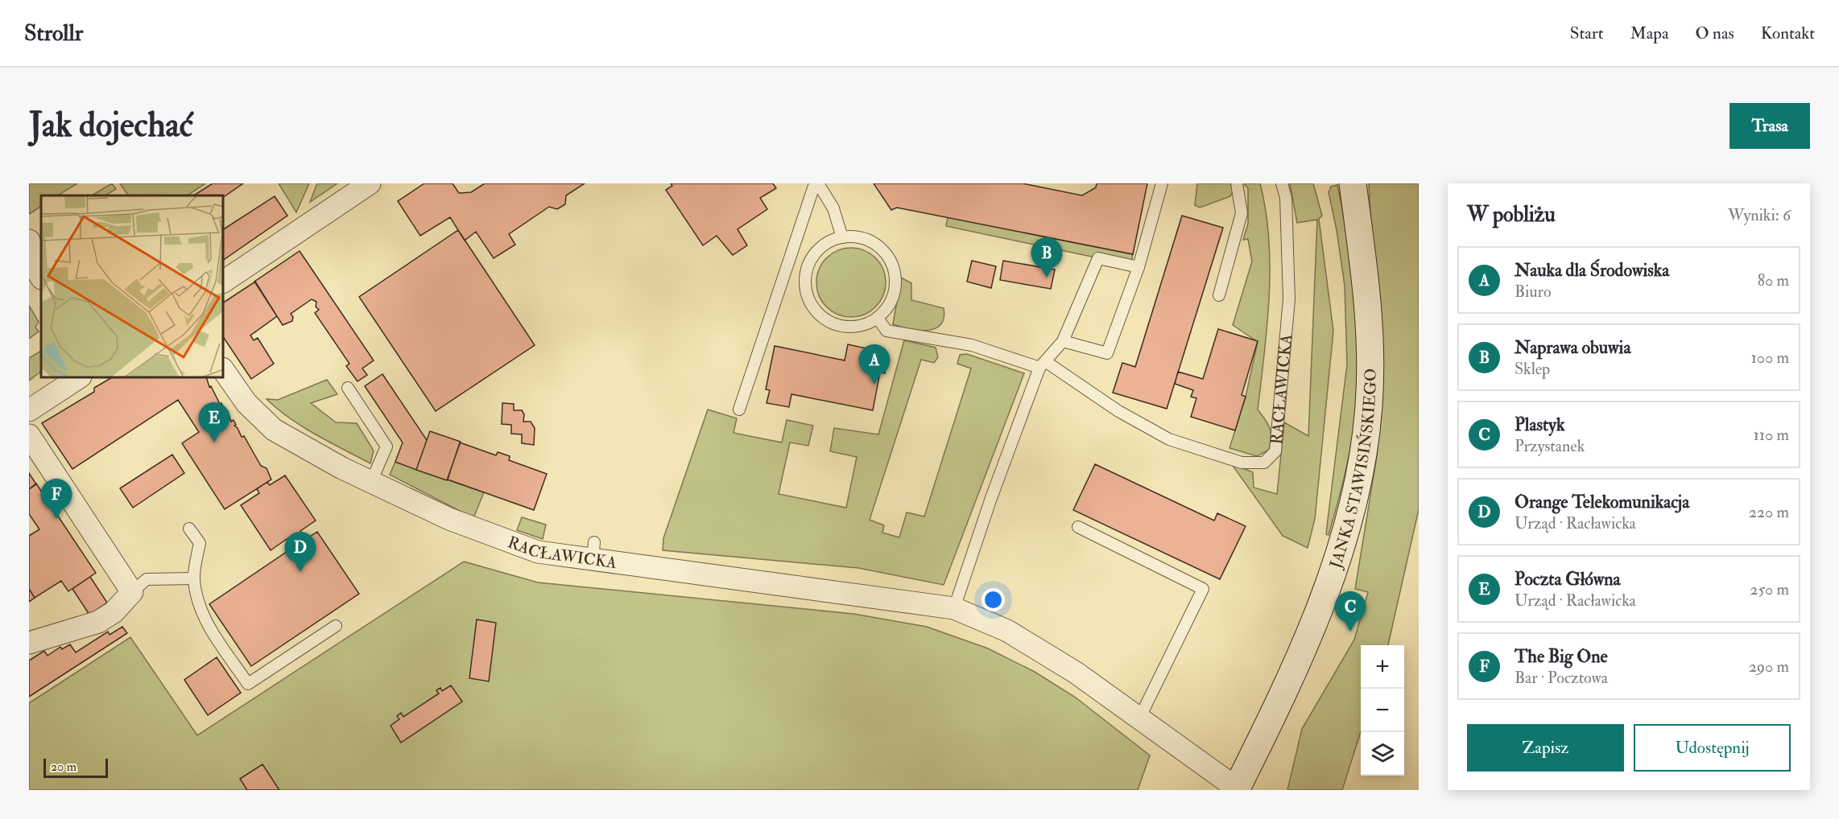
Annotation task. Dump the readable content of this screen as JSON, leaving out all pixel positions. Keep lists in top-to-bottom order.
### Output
{
  "streets": {
    "street": ["RACŁAWICKA", "JANKA STAWISIŃSKIEGO"]
  },
  "crossings": [
    ["RACŁAWICKA", "JANKA STAWISIŃSKIEGO"]
  ],
  "scale_bar": "20 m",
  "page": {
    "header": "Strollr",
    "nav": [
      "Start",
      "Mapa",
      "O nas",
      "Kontakt"
    ],
    "buttons": [
      "Trasa",
      ["Zapisz", "Udostępnij"]
    ],
    "title": "Jak dojechać",
    "heading": ["W pobliżu", "Wyniki: 6"],
    "pins": [
      "B",
      "A",
      "E",
      "F",
      "D",
      "C"
    ],
    "list": [
      {
        "mark": "A",
        "name": "Nauka dla Środowiska",
        "note": "Biuro",
        "value": "80 m"
      },
      {
        "mark": "B",
        "name": "Naprawa obuwia",
        "note": "Sklep",
        "value": "100 m"
      },
      {
        "mark": "C",
        "name": "Plastyk",
        "note": "Przystanek",
        "value": "110 m"
      },
      {
        "mark": "D",
        "name": "Orange Telekomunikacja",
        "note": "Urząd · Racławicka",
        "value": "220 m"
      },
      {
        "mark": "E",
        "name": "Poczta Główna",
        "note": "Urząd · Racławicka",
        "value": "250 m"
      },
      {
        "mark": "F",
        "name": "The Big One",
        "note": "Bar · Pocztowa",
        "value": "290 m"
      }
    ],
    "map_buttons": ["+", "−"],
    "scale": "20 m"
  }
}
